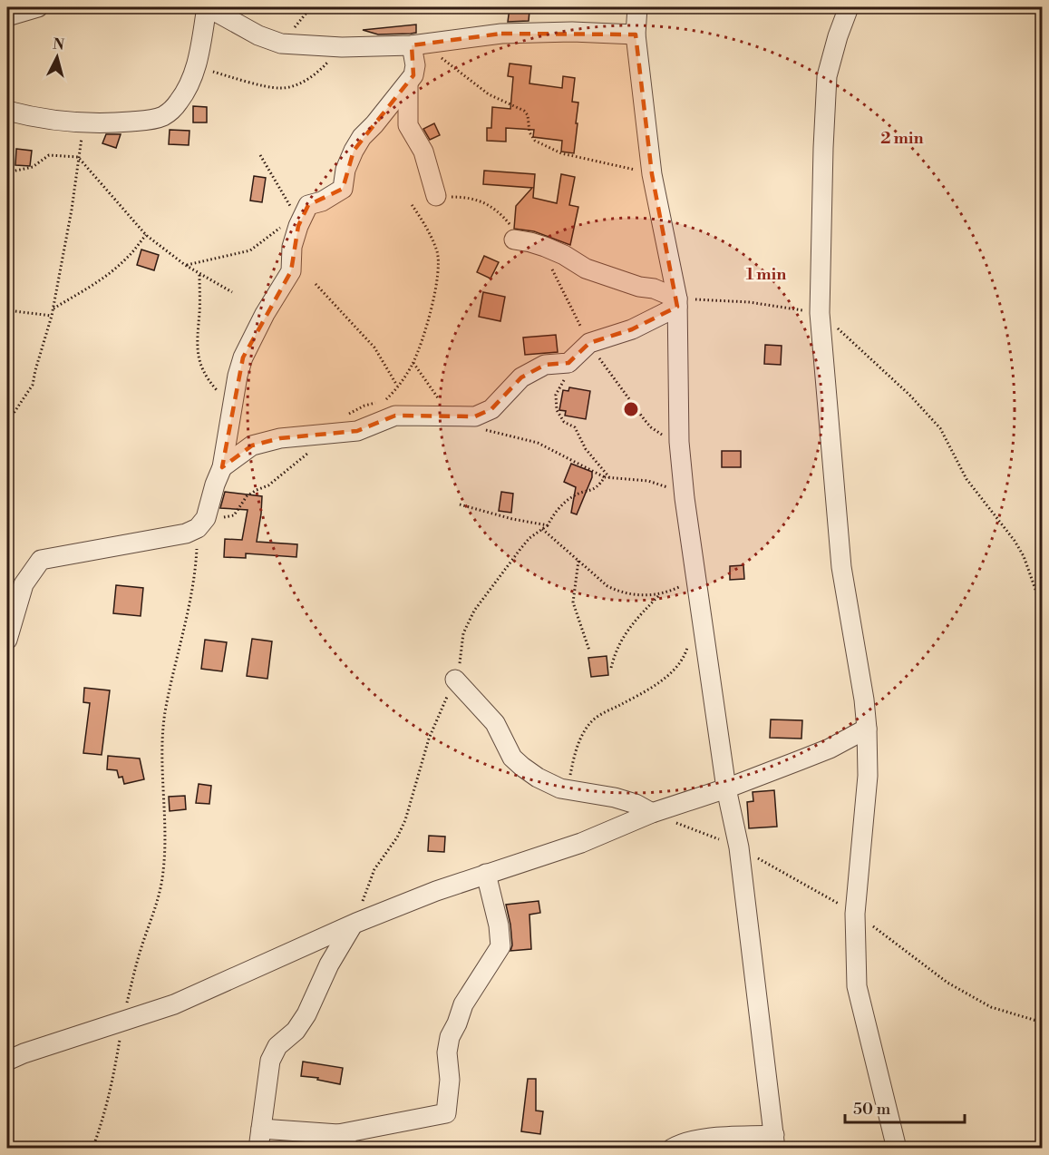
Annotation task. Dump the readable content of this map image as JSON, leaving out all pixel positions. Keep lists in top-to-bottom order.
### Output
{
  "scale_bar": "50 m",
  "north": "top",
  "rings": ["2 min", "1 min"]
}
